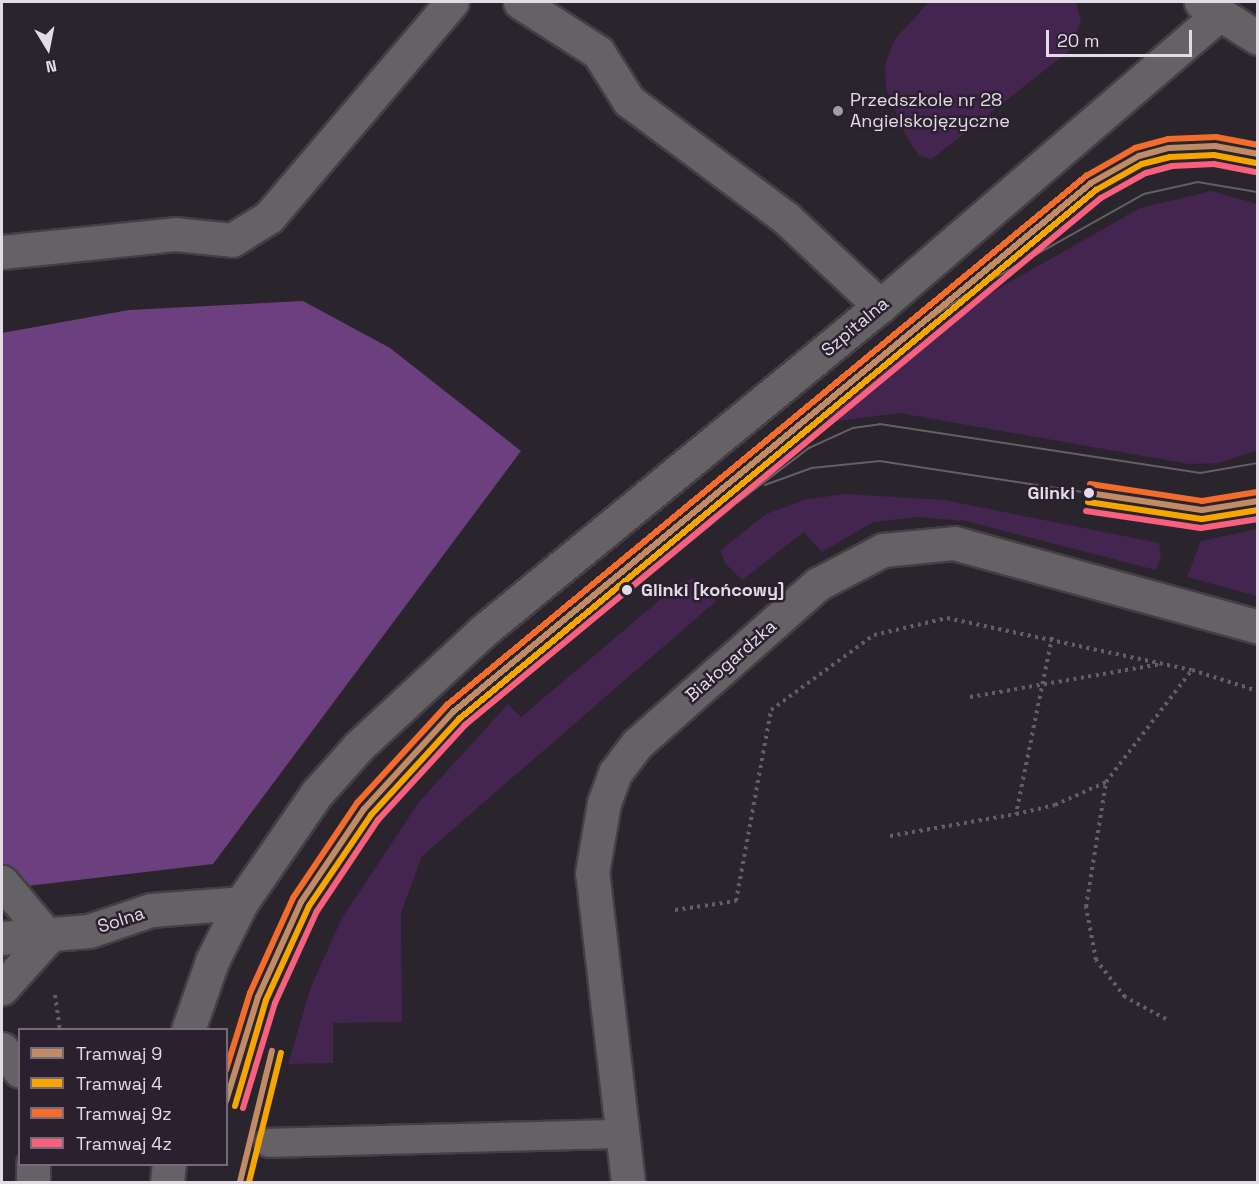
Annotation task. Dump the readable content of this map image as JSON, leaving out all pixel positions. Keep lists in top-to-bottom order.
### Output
{
  "streets": {
    "street": ["Szpitalna", "Białogardzka", "Solna"]
  },
  "crossings": [
    ["Szpitalna", "Solna"]
  ],
  "places": ["Przedszkole nr 28 Angielskojęzyczne", "Glinki", "Glinki [końcowy]"],
  "lines": [
    "tram line 9z",
    "tram line 9",
    "tram line 4",
    "tram line 4z"
  ],
  "legend": [
    "Tramwaj 9",
    "Tramwaj 4",
    "Tramwaj 9z",
    "Tramwaj 4z"
  ],
  "scale_bar": "20 m",
  "north": "bottom"
}
